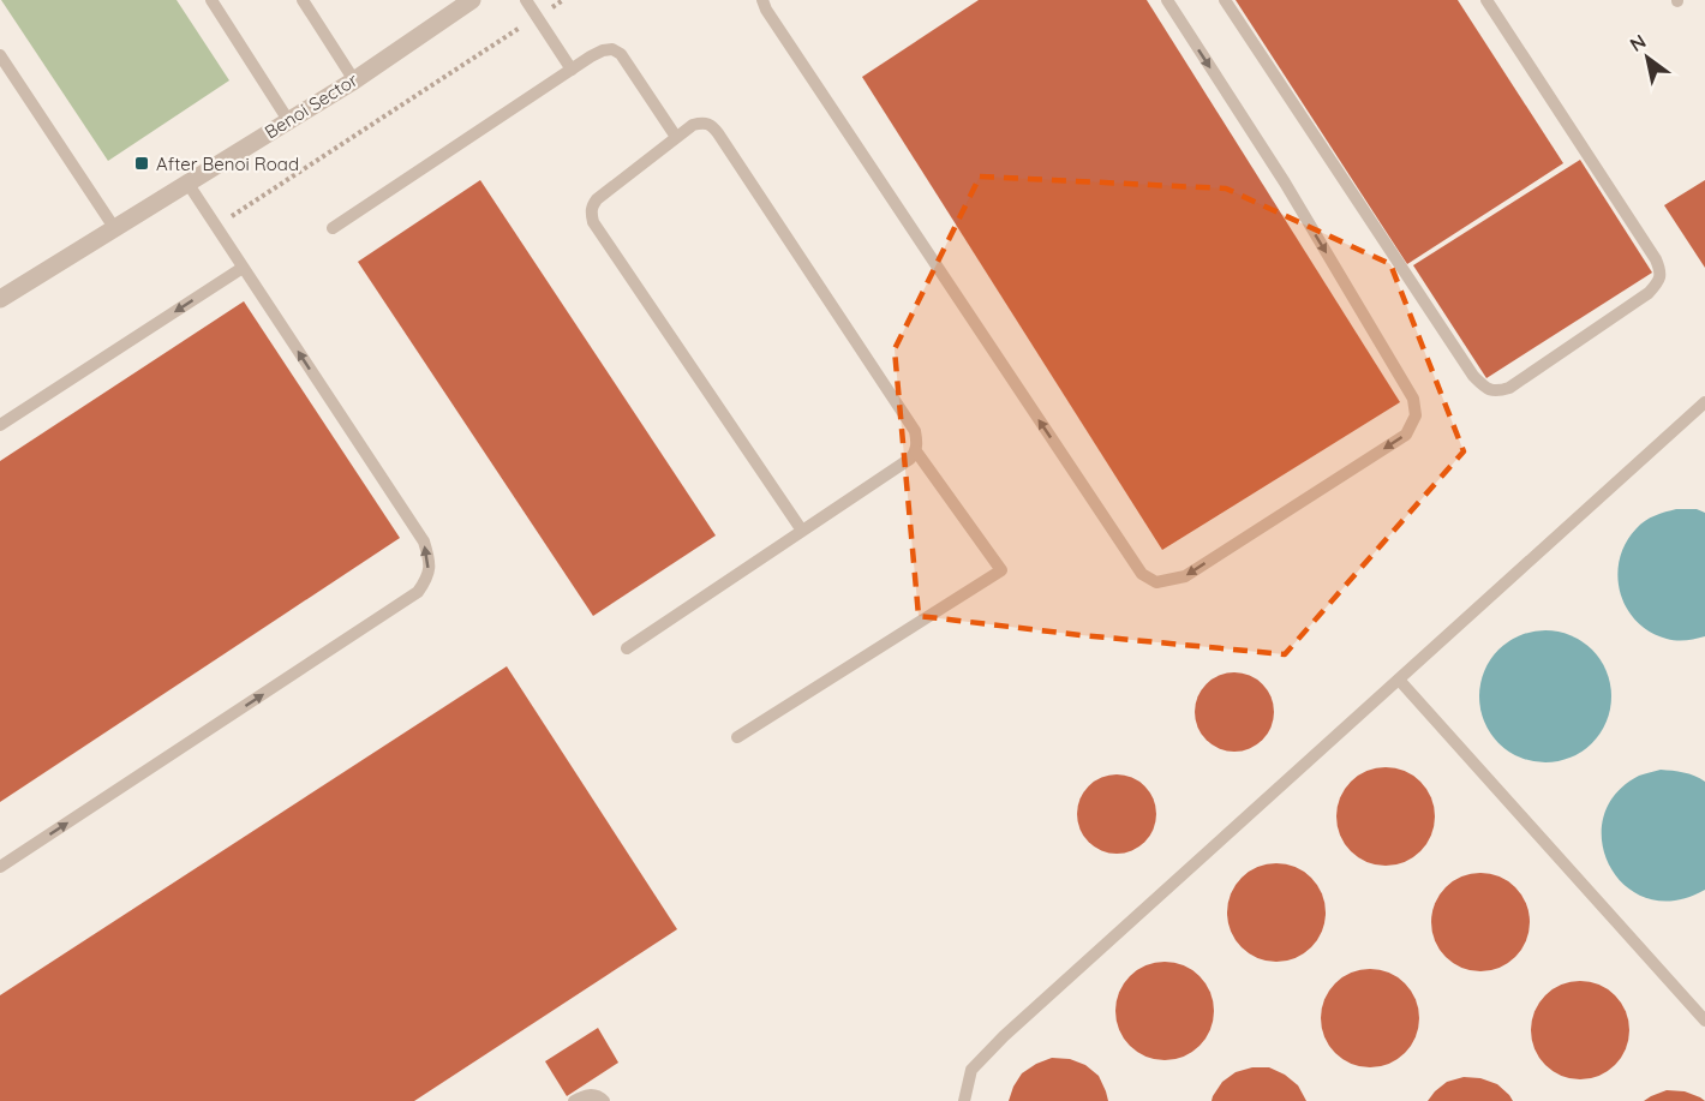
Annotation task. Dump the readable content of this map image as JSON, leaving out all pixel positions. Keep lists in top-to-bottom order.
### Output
{
  "streets": {
    "street": ["Benoi Sector"]
  },
  "places": {
    "transit": ["After Benoi Road"]
  },
  "north": "top left"
}
